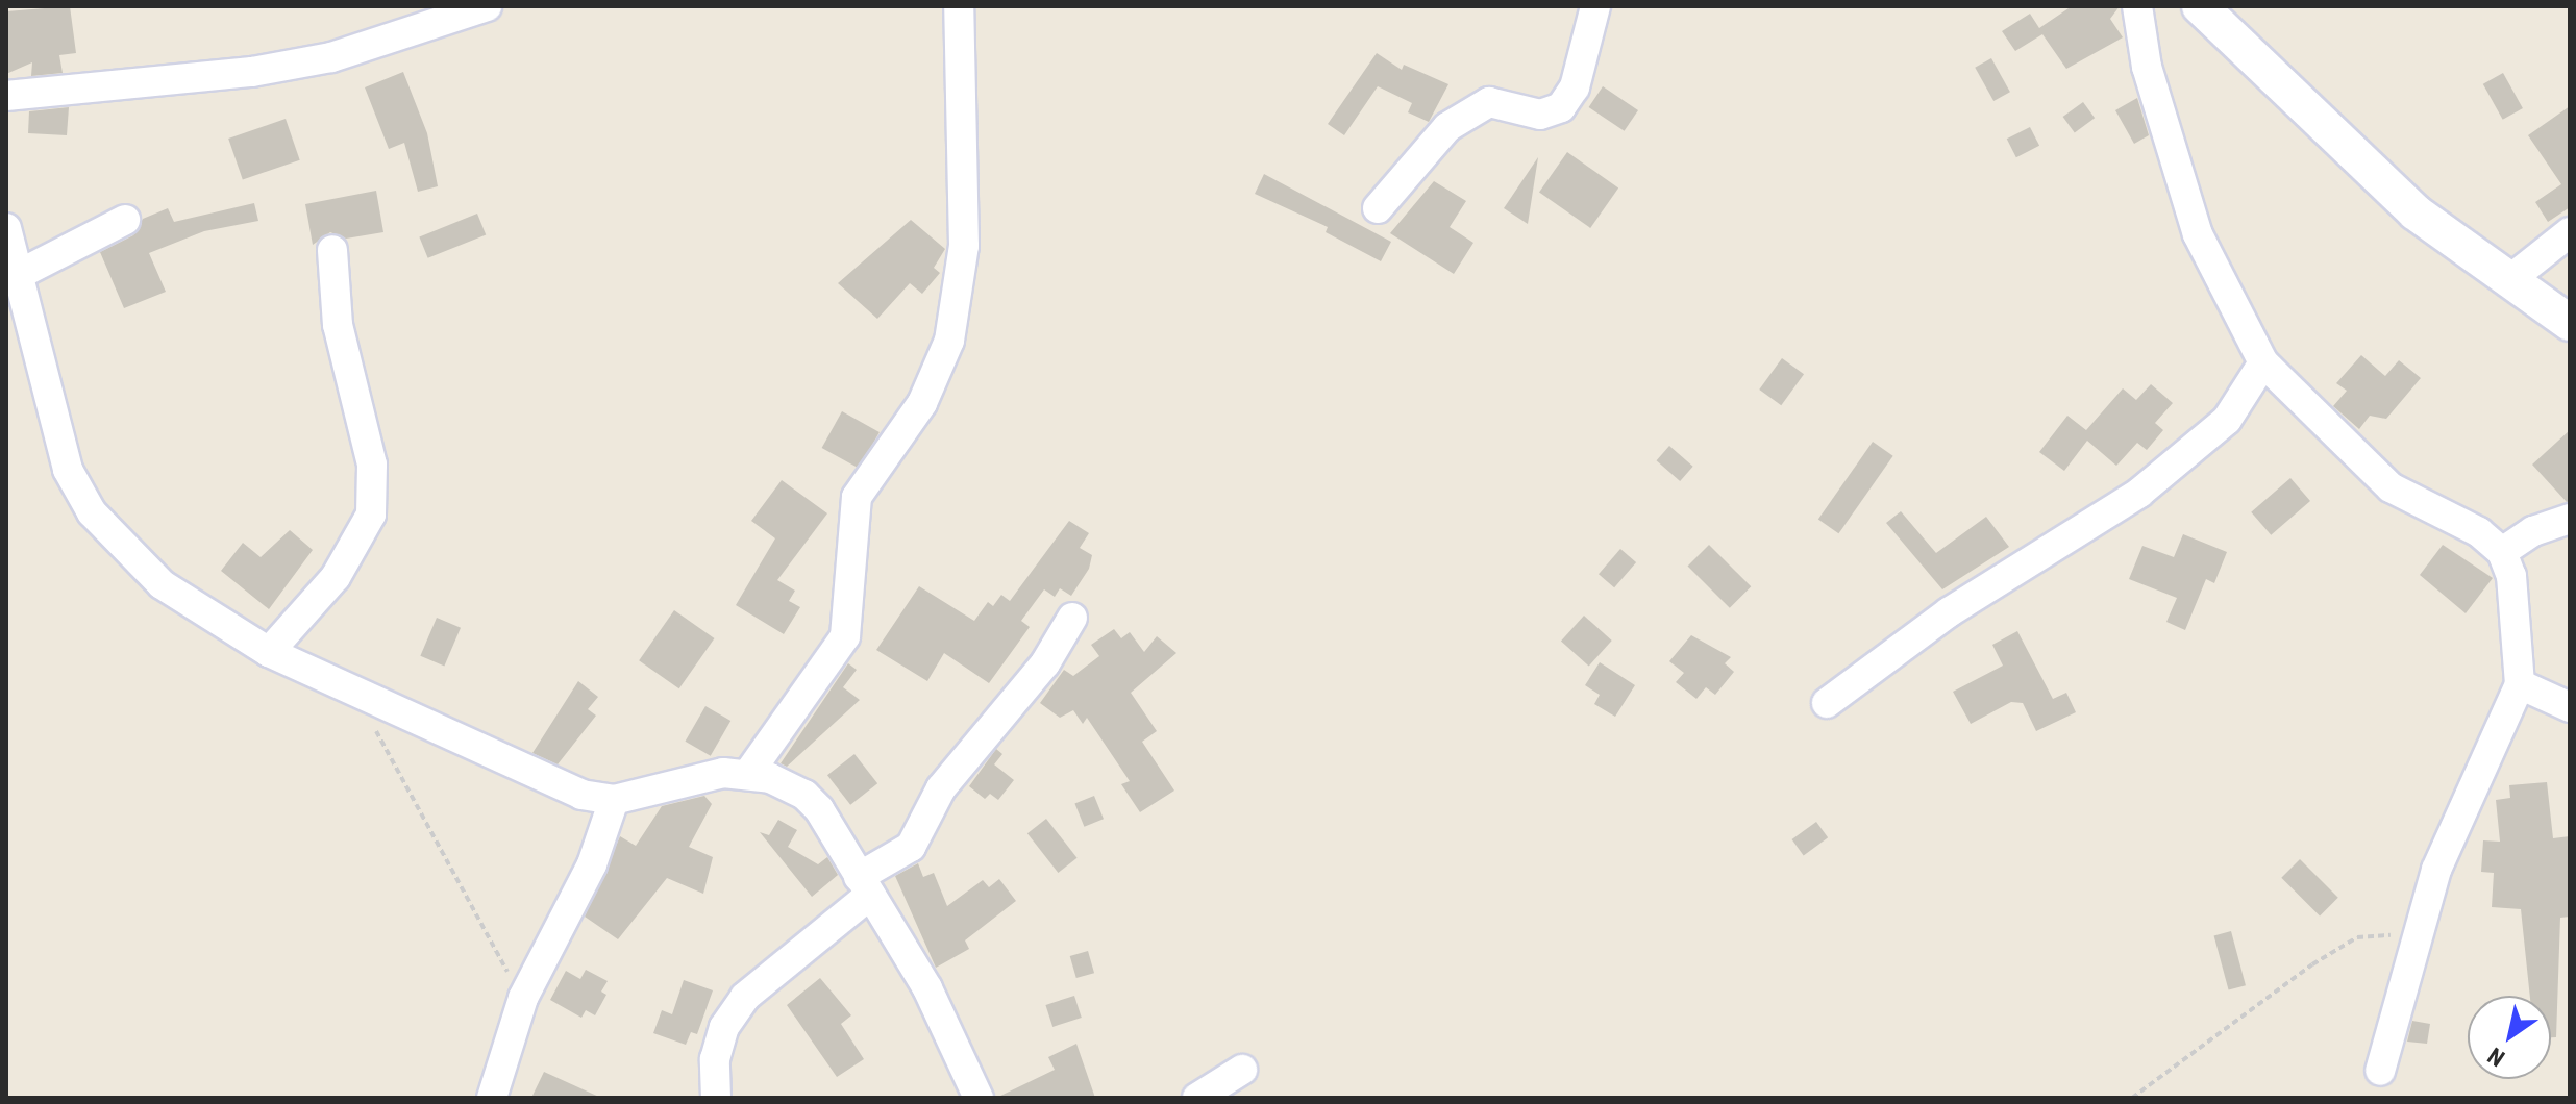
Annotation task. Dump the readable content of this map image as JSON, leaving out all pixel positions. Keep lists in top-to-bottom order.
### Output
{
  "north": "bottom left"
}
